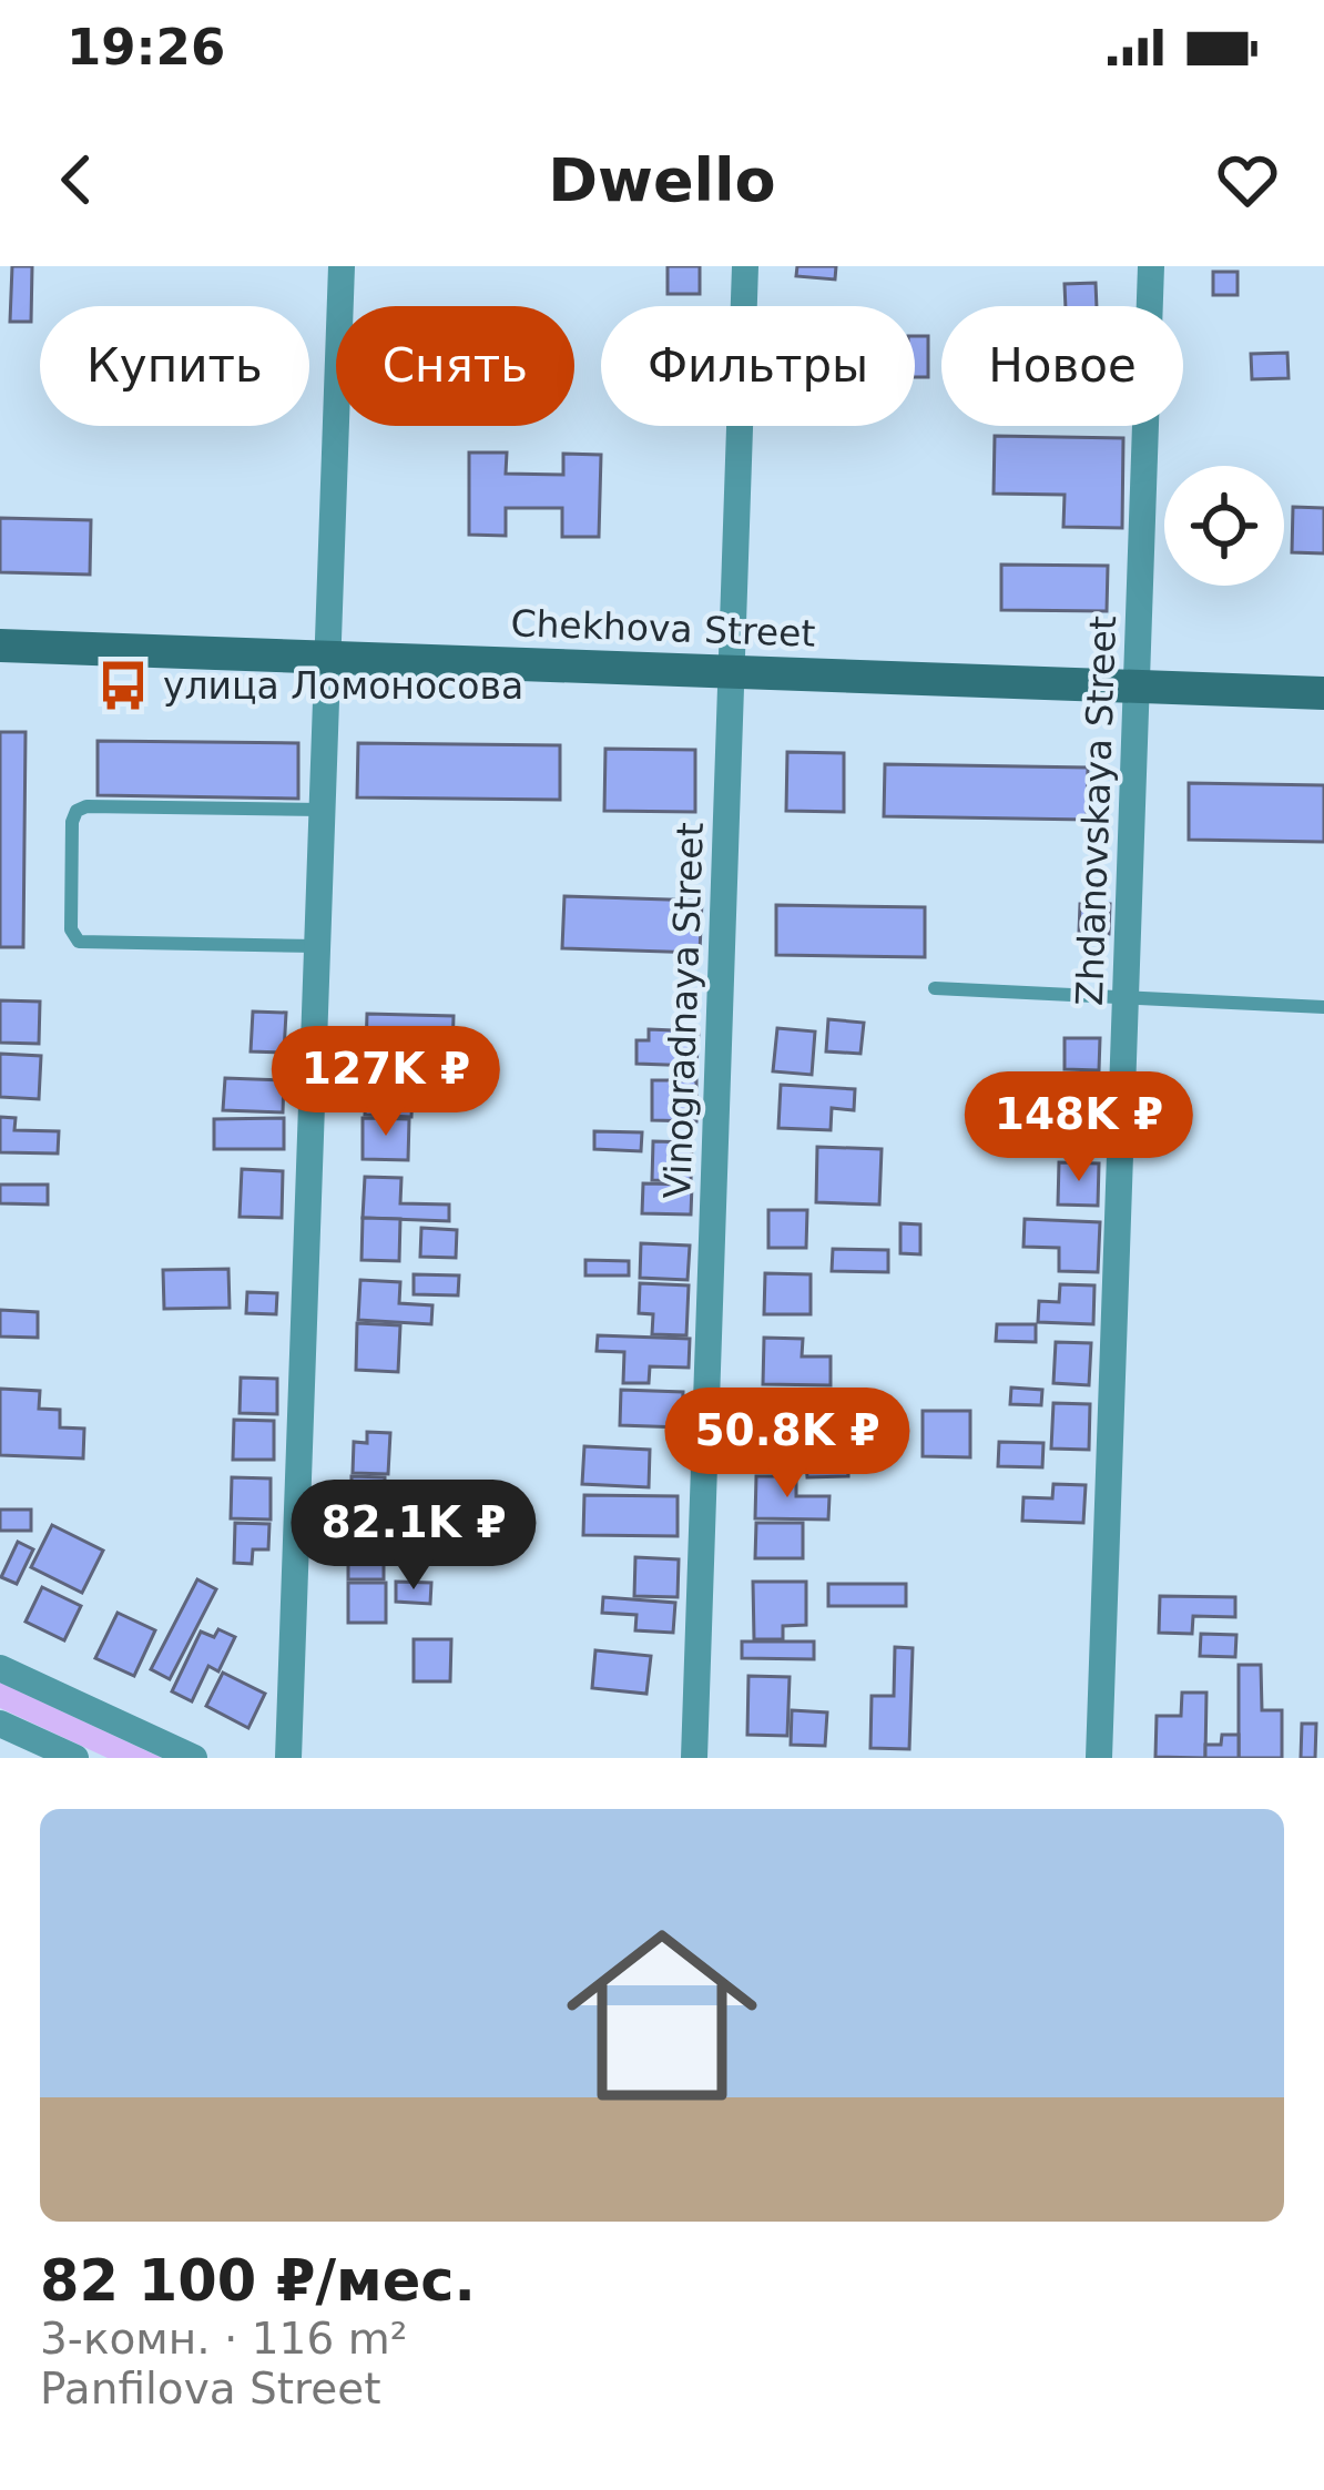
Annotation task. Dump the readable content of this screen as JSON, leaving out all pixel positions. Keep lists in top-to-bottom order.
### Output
{
  "streets": {
    "main road": ["Chekhova Street"],
    "street": ["Zhdanovskaya Street", "Vinogradnaya Street"]
  },
  "crossings": [
    ["Chekhova Street", "Zhdanovskaya Street"],
    ["Chekhova Street", "Vinogradnaya Street"]
  ],
  "places": {
    "bus stop": ["улица Ломоносова"]
  },
  "page": {
    "status": "19:26",
    "header": "Dwello",
    "chip": [
      "Купить",
      "Снять",
      "Фильтры",
      "Новое"
    ],
    "price": [
      "127K ₽",
      "148K ₽",
      "50.8K ₽",
      "82.1K ₽"
    ],
    "list": [
      {
        "name": "82 100 ₽/мес.",
        "note": "3-комн. · 116 m² · Panfilova Street"
      }
    ]
  }
}
